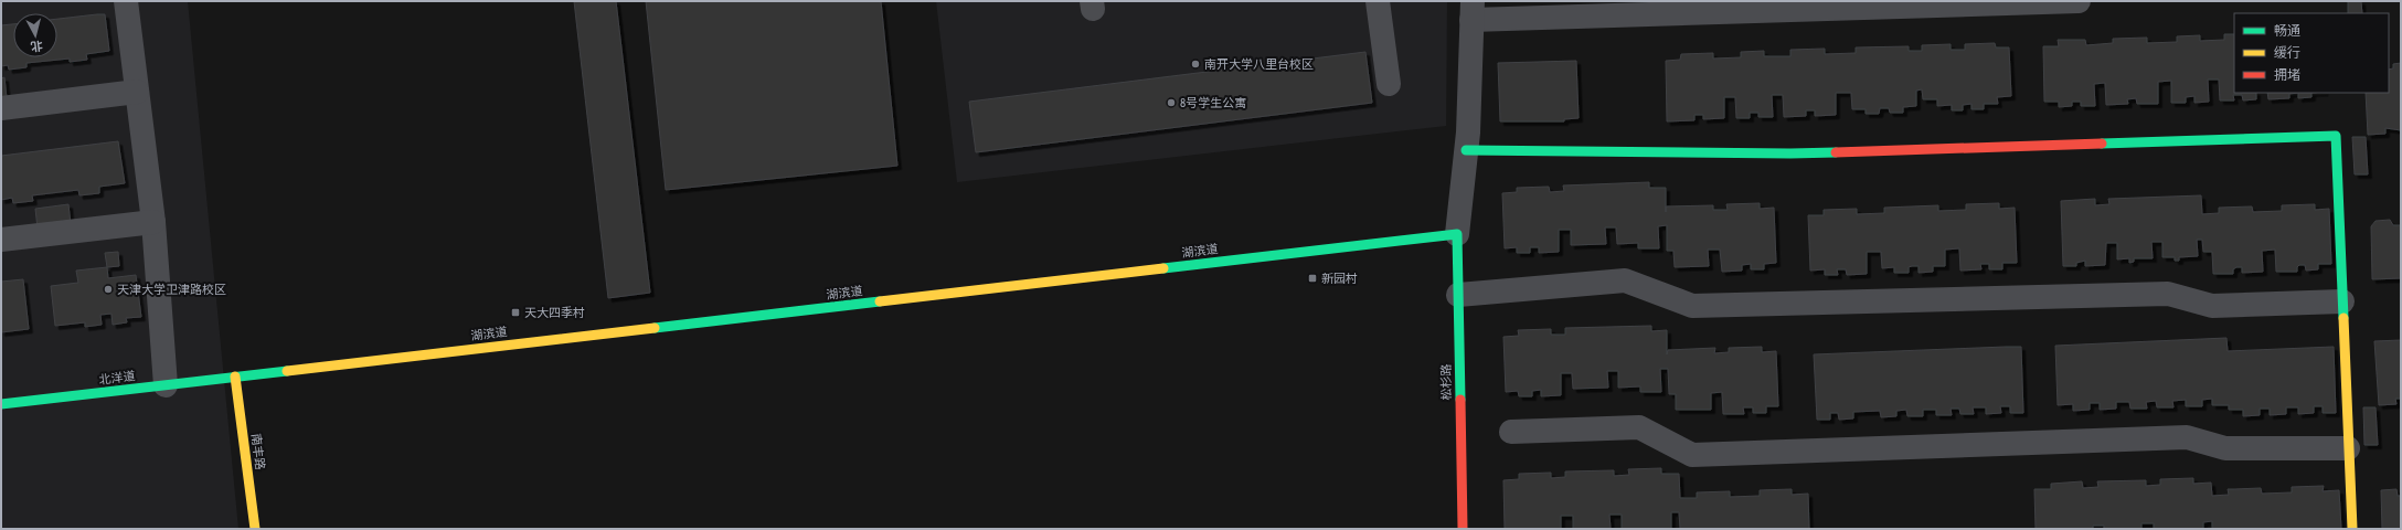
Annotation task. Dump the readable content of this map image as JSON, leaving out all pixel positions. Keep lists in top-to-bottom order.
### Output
{
  "streets": {
    "street": [
      "湖滨道",
      "北洋道",
      "松杉路",
      "南丰路"
    ]
  },
  "crossings": [
    ["湖滨道", "北洋道"],
    ["湖滨道", "松杉路"],
    ["湖滨道", "南丰路"],
    ["北洋道", "南丰路"]
  ],
  "places": {
    "other": ["南开大学八里台校区", "8号学生公寓", "天津大学卫津路校区"],
    "transit": ["新园村", "天大四季村"]
  },
  "legend": ["畅通", "缓行", "拥堵"],
  "north": "bottom"
}
